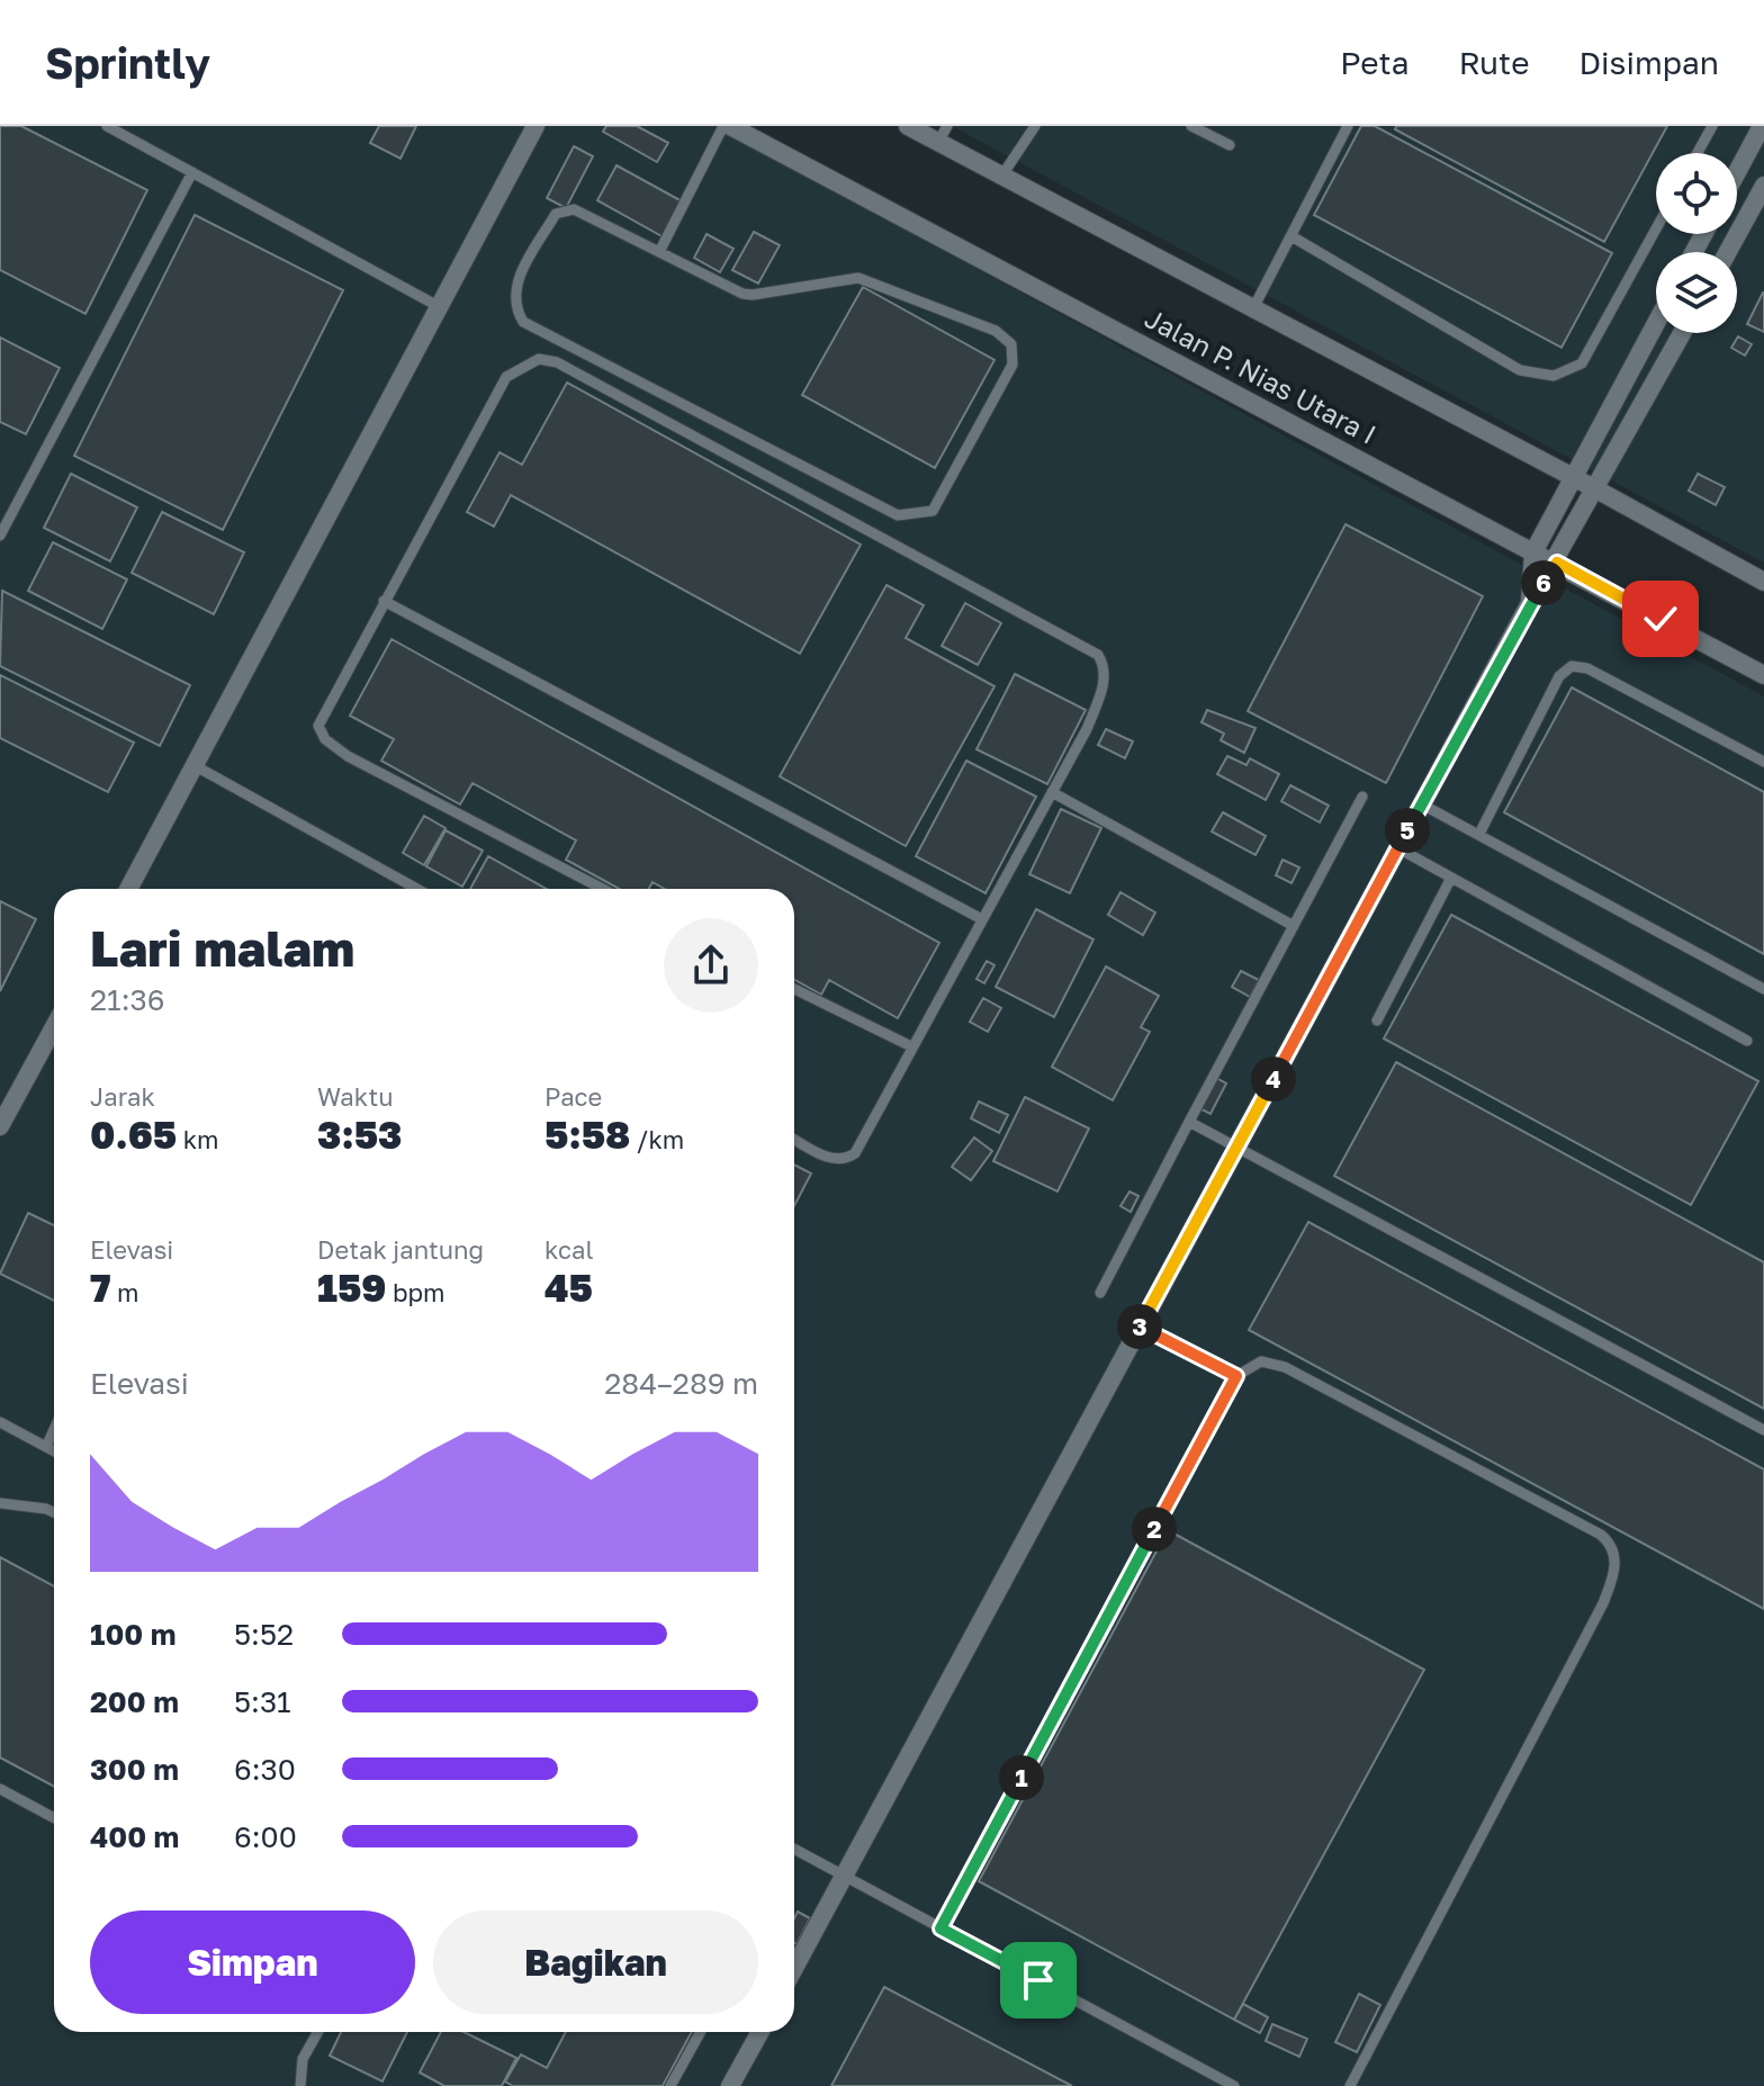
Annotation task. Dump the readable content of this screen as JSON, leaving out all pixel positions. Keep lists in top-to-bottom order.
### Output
{
  "streets": {
    "street": ["Jalan P. Nias Utara I"]
  },
  "page": {
    "header": "Sprintly",
    "nav": ["Peta", "Rute", "Disimpan"],
    "pins": [
      "6",
      "5",
      "4",
      "3",
      "2",
      "1"
    ],
    "heading": ["Lari malam", "21:36"],
    "stats": [
      ["Jarak", "0.65 km"],
      ["Waktu", "3:53"],
      ["Pace", "5:58 /km"],
      ["Elevasi", "7 m"],
      ["Detak jantung", "159 bpm"],
      ["kcal", "45"]
    ],
    "chart": ["Elevasi", "284–289 m"],
    "list": [
      {
        "name": "100 m",
        "note": "5:52"
      },
      {
        "name": "200 m",
        "note": "5:31"
      },
      {
        "name": "300 m",
        "note": "6:30"
      },
      {
        "name": "400 m",
        "note": "6:00"
      }
    ],
    "buttons": ["Simpan", "Bagikan"]
  }
}
